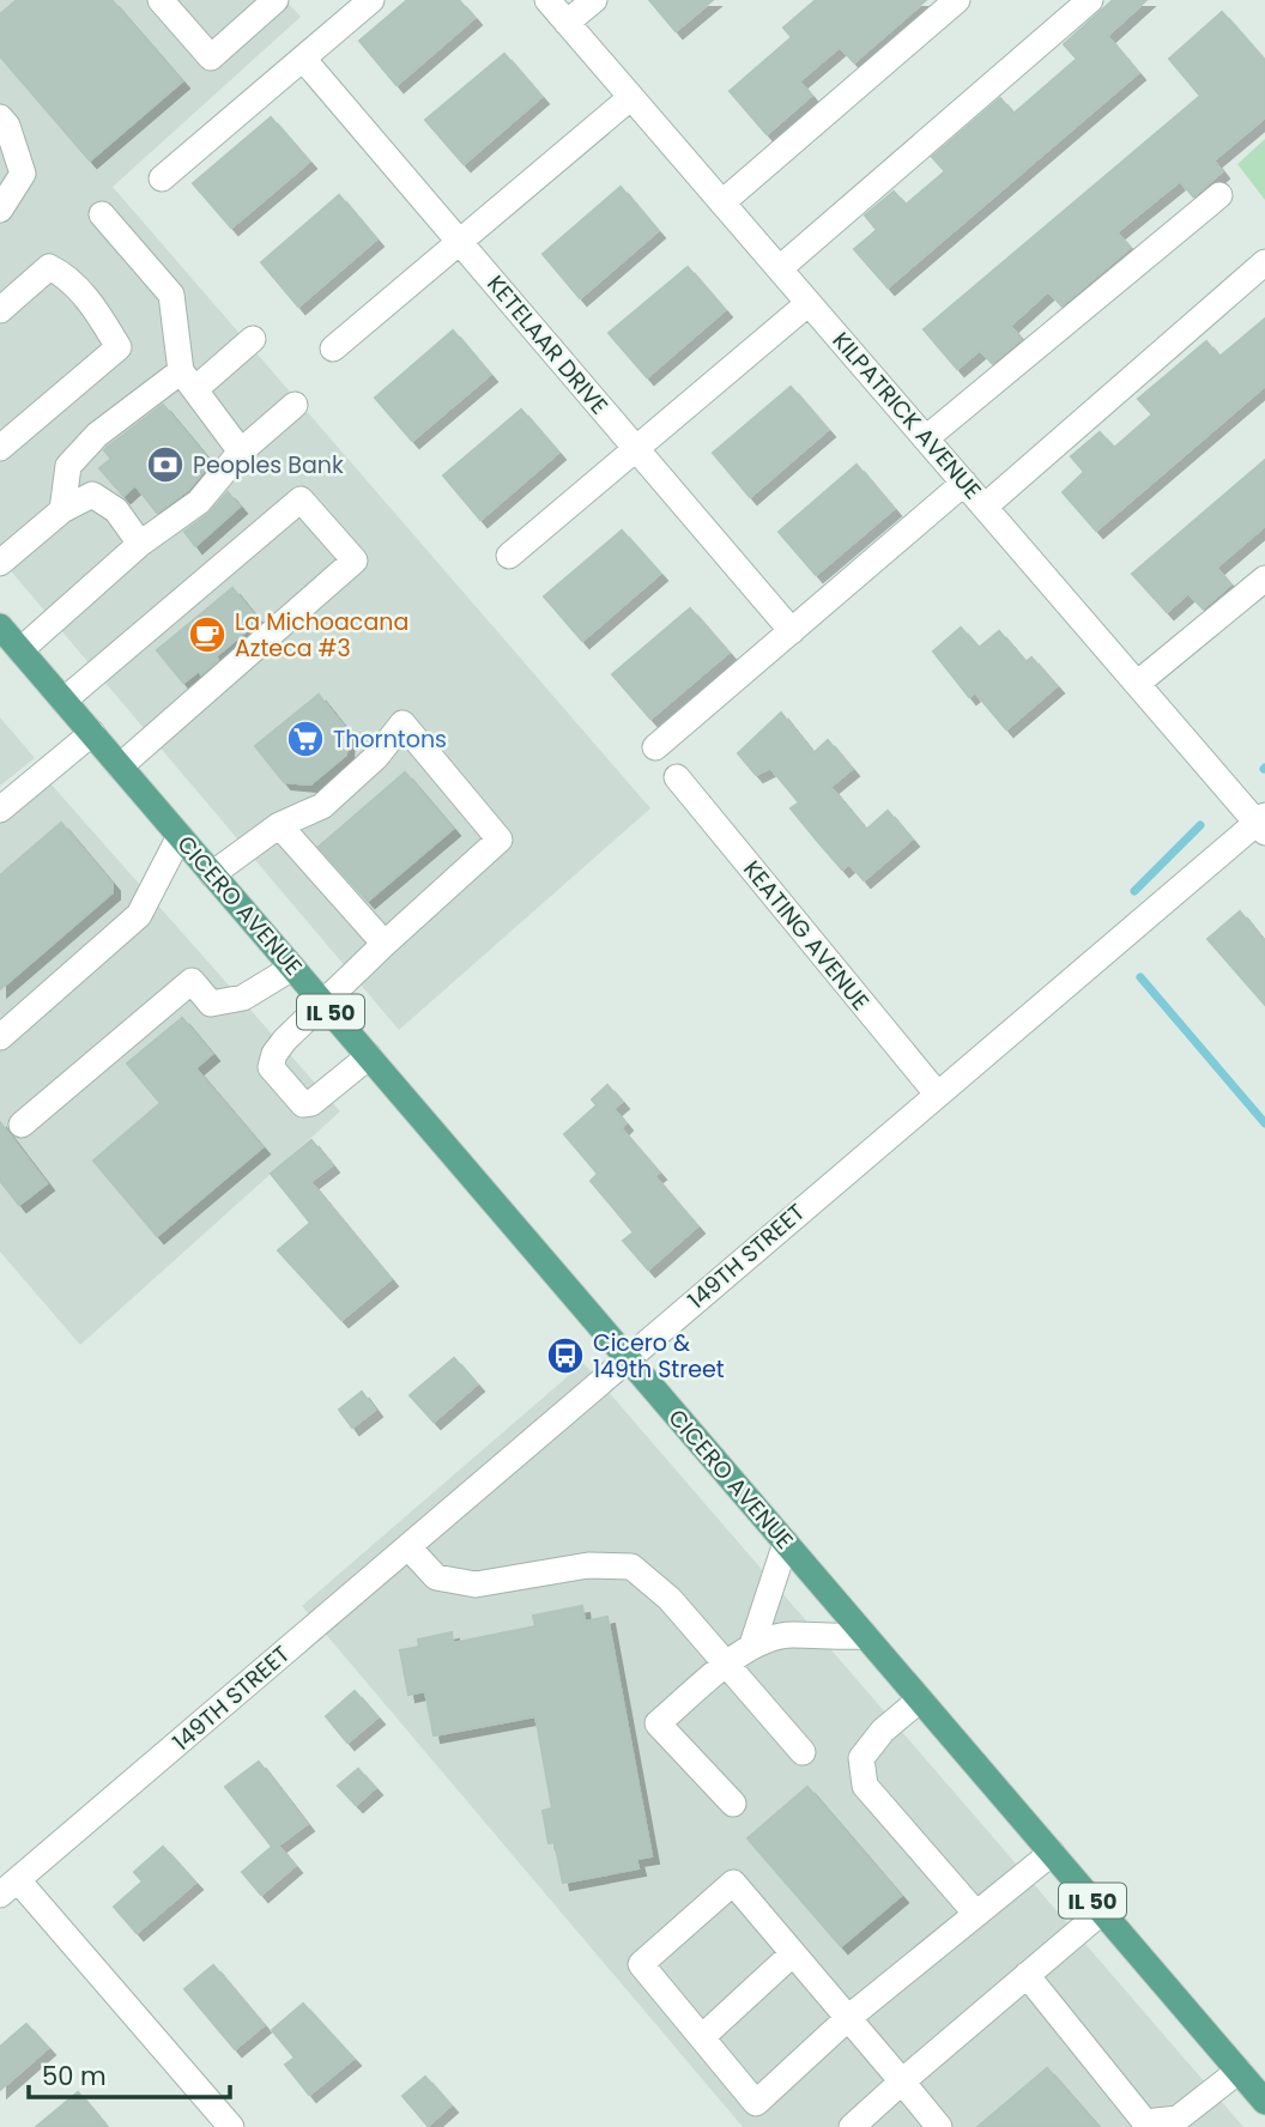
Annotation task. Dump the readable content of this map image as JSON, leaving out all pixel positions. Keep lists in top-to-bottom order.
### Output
{
  "streets": {
    "main road": ["CICERO AVENUE", "IL 50"],
    "street": [
      "KETELAAR DRIVE",
      "KILPATRICK AVENUE",
      "KEATING AVENUE",
      "149TH STREET"
    ]
  },
  "crossings": [
    ["KILPATRICK AVENUE", "149TH STREET"],
    ["CICERO AVENUE", "149TH STREET"],
    ["KEATING AVENUE", "149TH STREET"]
  ],
  "places": {
    "bank": ["Peoples Bank"],
    "cafe": ["La Michoacana Azteca #3"],
    "supermarket": ["Thorntons"],
    "bus stop": ["Cicero & 149th Street"]
  },
  "scale_bar": "50 m"
}
